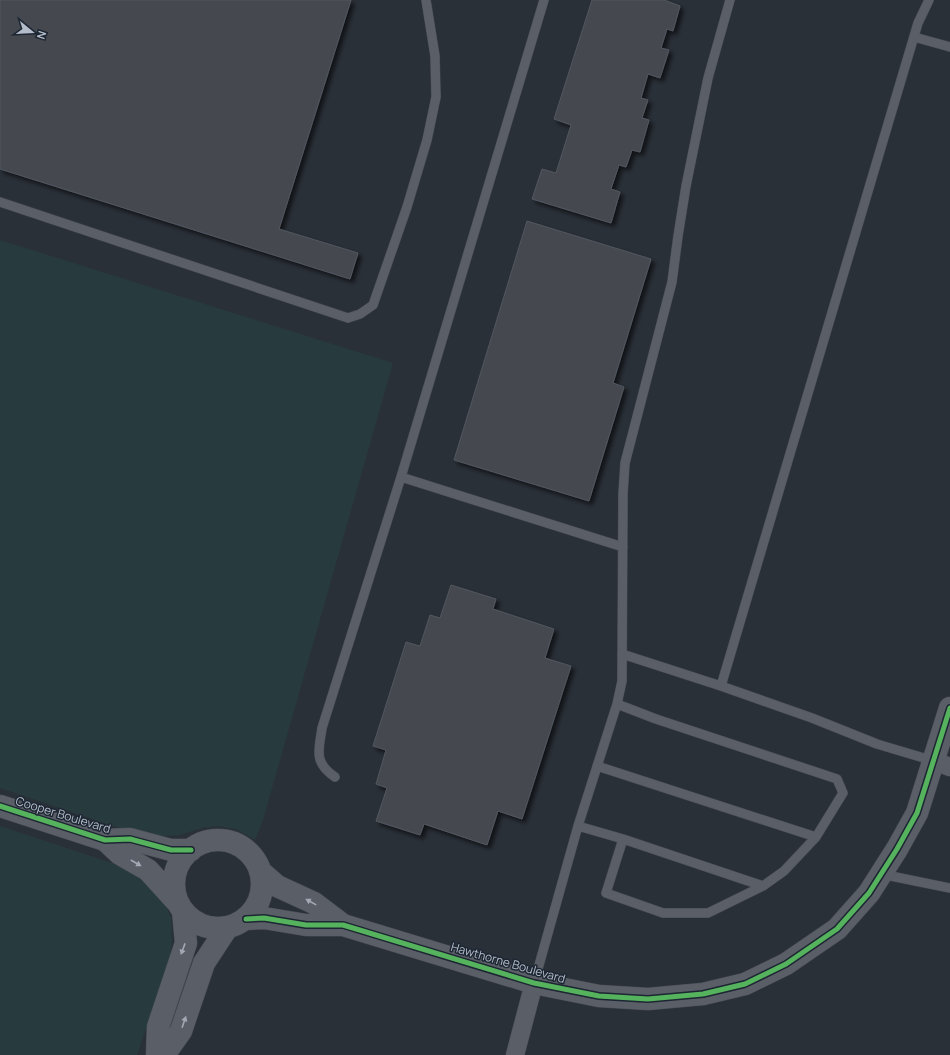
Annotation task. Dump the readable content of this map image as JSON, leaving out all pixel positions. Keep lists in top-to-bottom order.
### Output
{
  "streets": {
    "street": ["Cooper Boulevard", "Hawthorne Boulevard"]
  },
  "crossings": [
    ["Cooper Boulevard", "Hawthorne Boulevard"]
  ],
  "north": "right"
}
